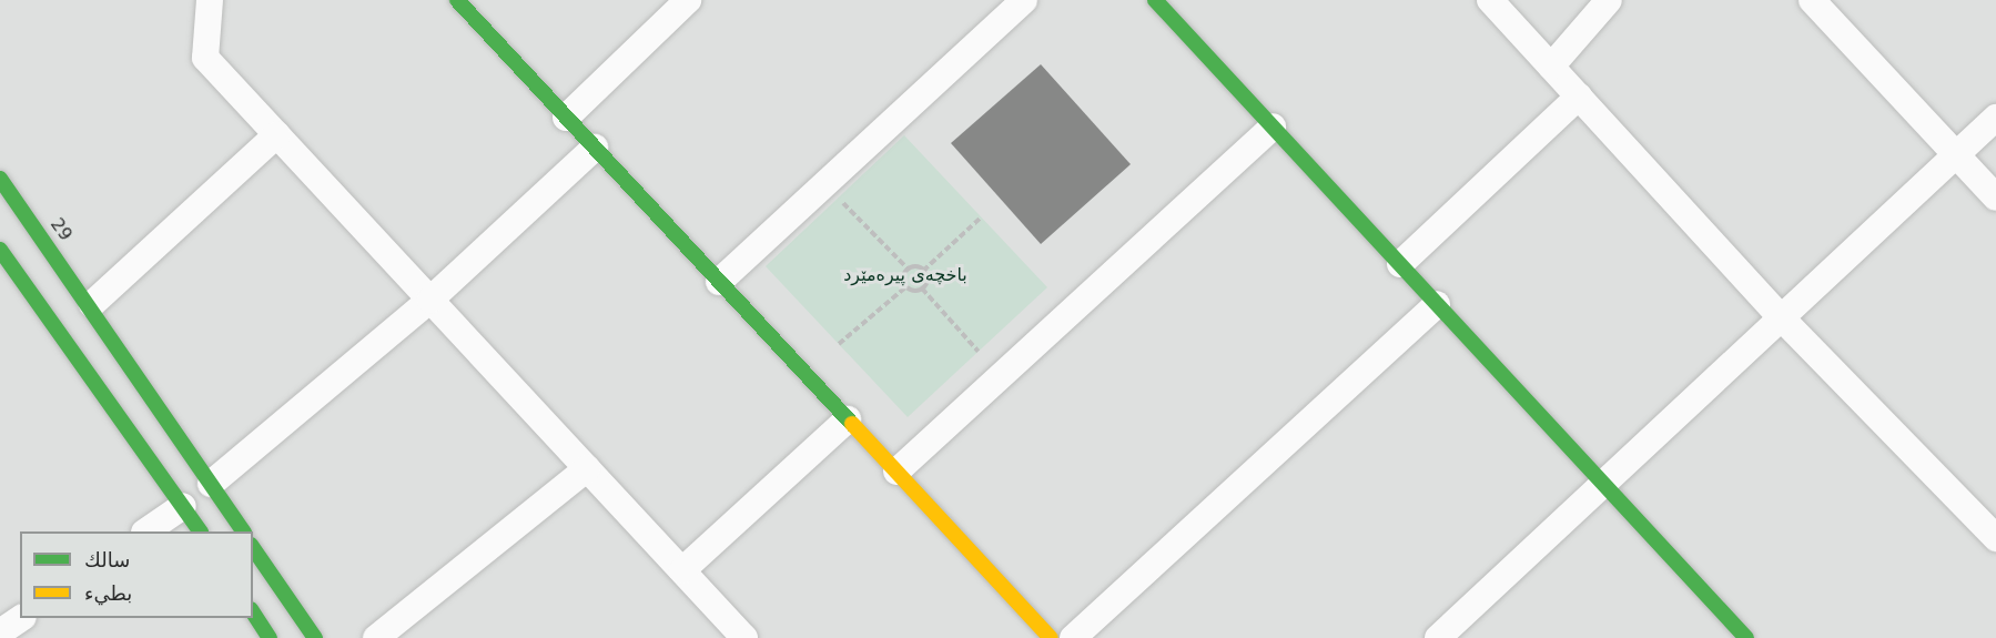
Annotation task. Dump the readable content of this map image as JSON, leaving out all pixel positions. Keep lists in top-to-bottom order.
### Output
{
  "streets": {
    "street": ["29"]
  },
  "parks": ["باخچەی پیرەمێرد"],
  "legend": ["سالك", "بطيء"]
}
